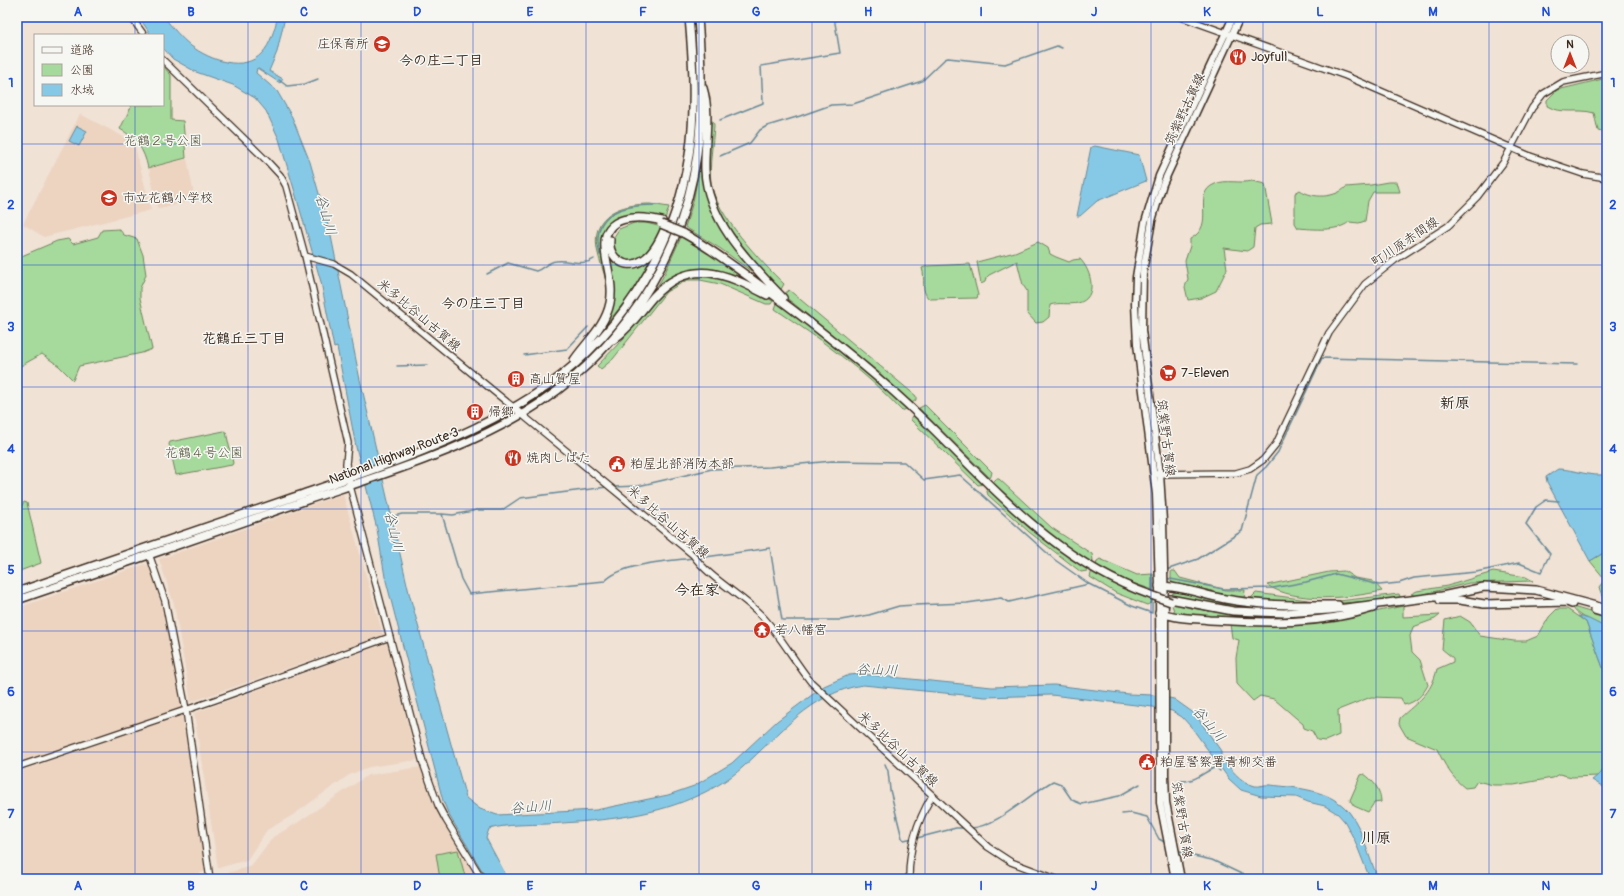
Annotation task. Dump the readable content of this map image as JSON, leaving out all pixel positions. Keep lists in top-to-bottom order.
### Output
{
  "streets": {
    "highway": ["National Highway Route 3"],
    "main road": ["筑紫野古賀線", "町川原赤間線", "米多比谷山古賀線"]
  },
  "crossings": [
    ["筑紫野古賀線", "町川原赤間線"],
    ["米多比谷山古賀線", "National Highway Route 3"]
  ],
  "districts": [
    "今の庄二丁目",
    "今の庄三丁目",
    "花鶴丘三丁目",
    "新原",
    "今在家",
    "川原"
  ],
  "water": ["谷山川"],
  "parks": ["花鶴２号公園", "花鶴４号公園"],
  "places": {
    "school or university": ["庄保育所", "市立花鶴小学校"],
    "restaurant": ["Joyfull", "焼肉しばた"],
    "supermarket": ["7-Eleven"],
    "building": ["高山質屋", "帰郷"],
    "public building": ["粕屋北部消防本部", "粕屋警察署青柳交番"],
    "temple": ["若八幡宮"]
  },
  "legend": ["道路", "公園", "水域"],
  "north": "top",
  "grid": {
    "columns": [
      "A",
      "B",
      "C",
      "D",
      "E",
      "F",
      "G",
      "H",
      "I",
      "J",
      "K",
      "L",
      "M",
      "N"
    ],
    "rows": [
      "1",
      "2",
      "3",
      "4",
      "5",
      "6",
      "7"
    ]
  }
}
